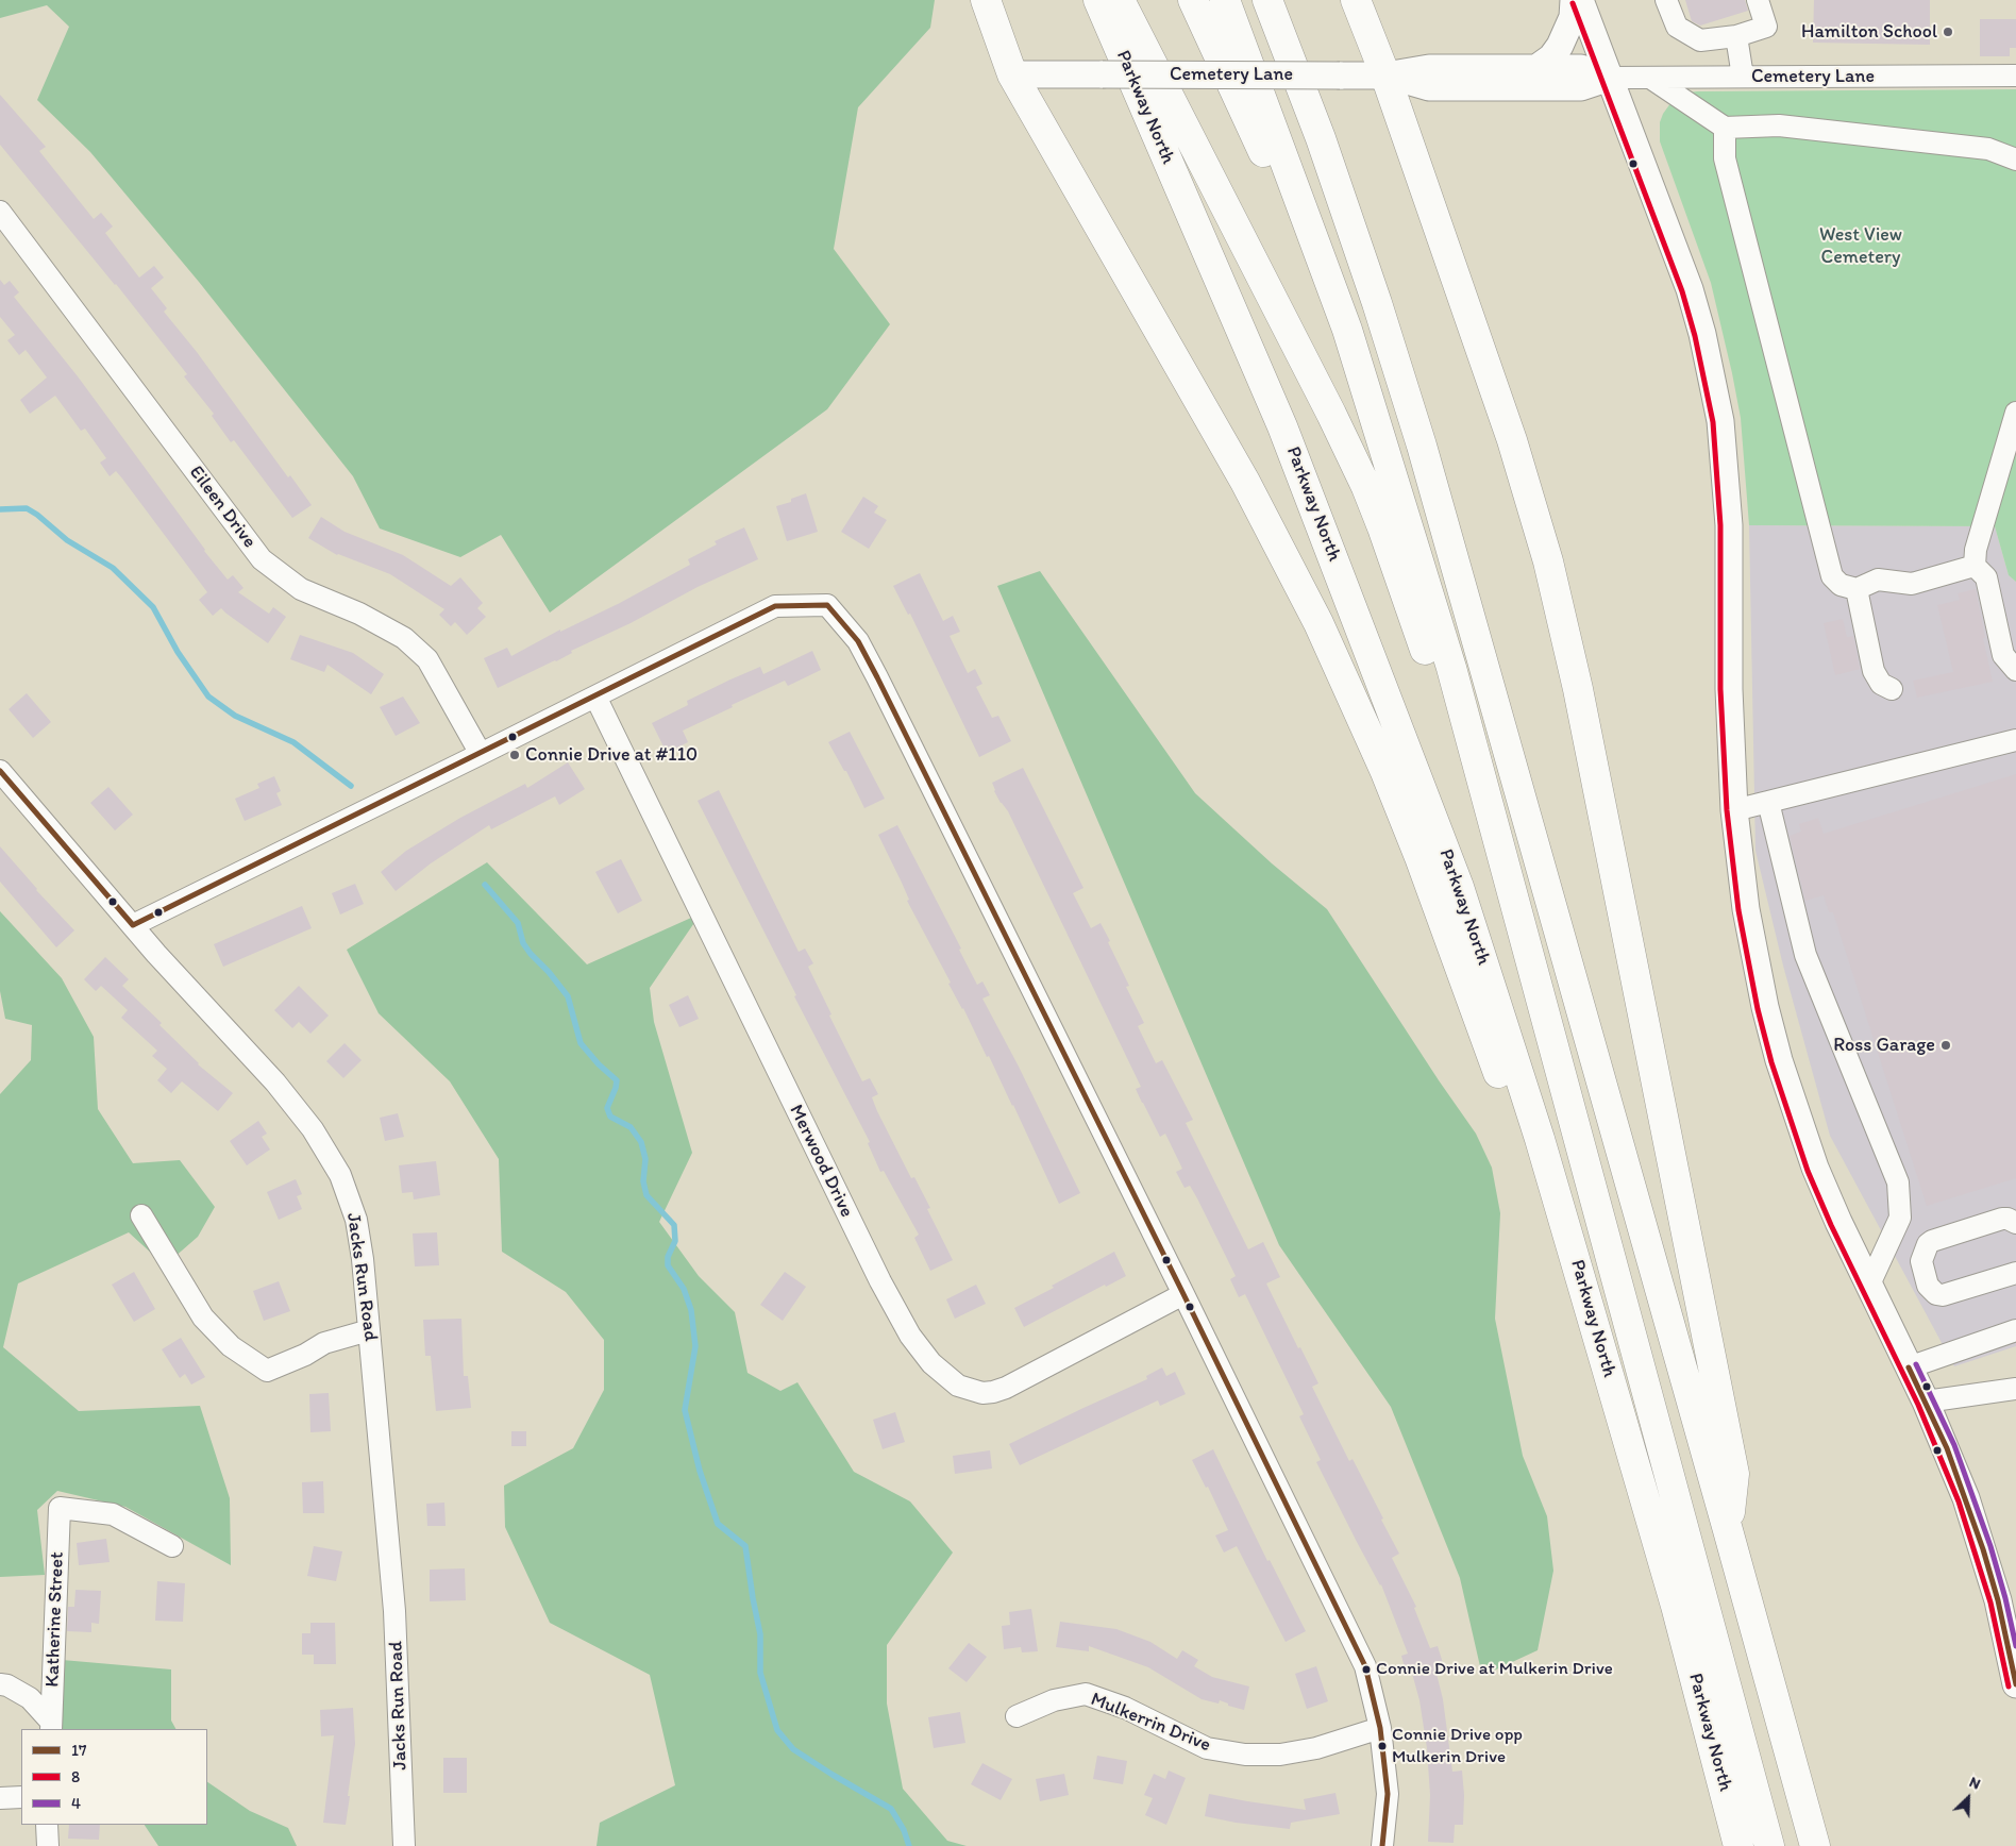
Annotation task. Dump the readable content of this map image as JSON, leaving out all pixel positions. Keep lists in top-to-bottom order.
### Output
{
  "streets": {
    "highway": ["Parkway North"],
    "main road": ["Cemetery Lane"],
    "street": [
      "Eileen Drive",
      "Merwood Drive",
      "Jacks Run Road",
      "Katherine Street",
      "Mulkerrin Drive"
    ]
  },
  "parks": ["West View Cemetery"],
  "places": [
    "Hamilton School",
    "Connie Drive at #110",
    "Ross Garage",
    "Connie Drive at Mulkerin Drive",
    "Connie Drive opp Mulkerin Drive"
  ],
  "lines": ["transit line 8", "transit line 17", "transit line 4"],
  "legend": ["17", "8", "4"],
  "north": "top right"
}
